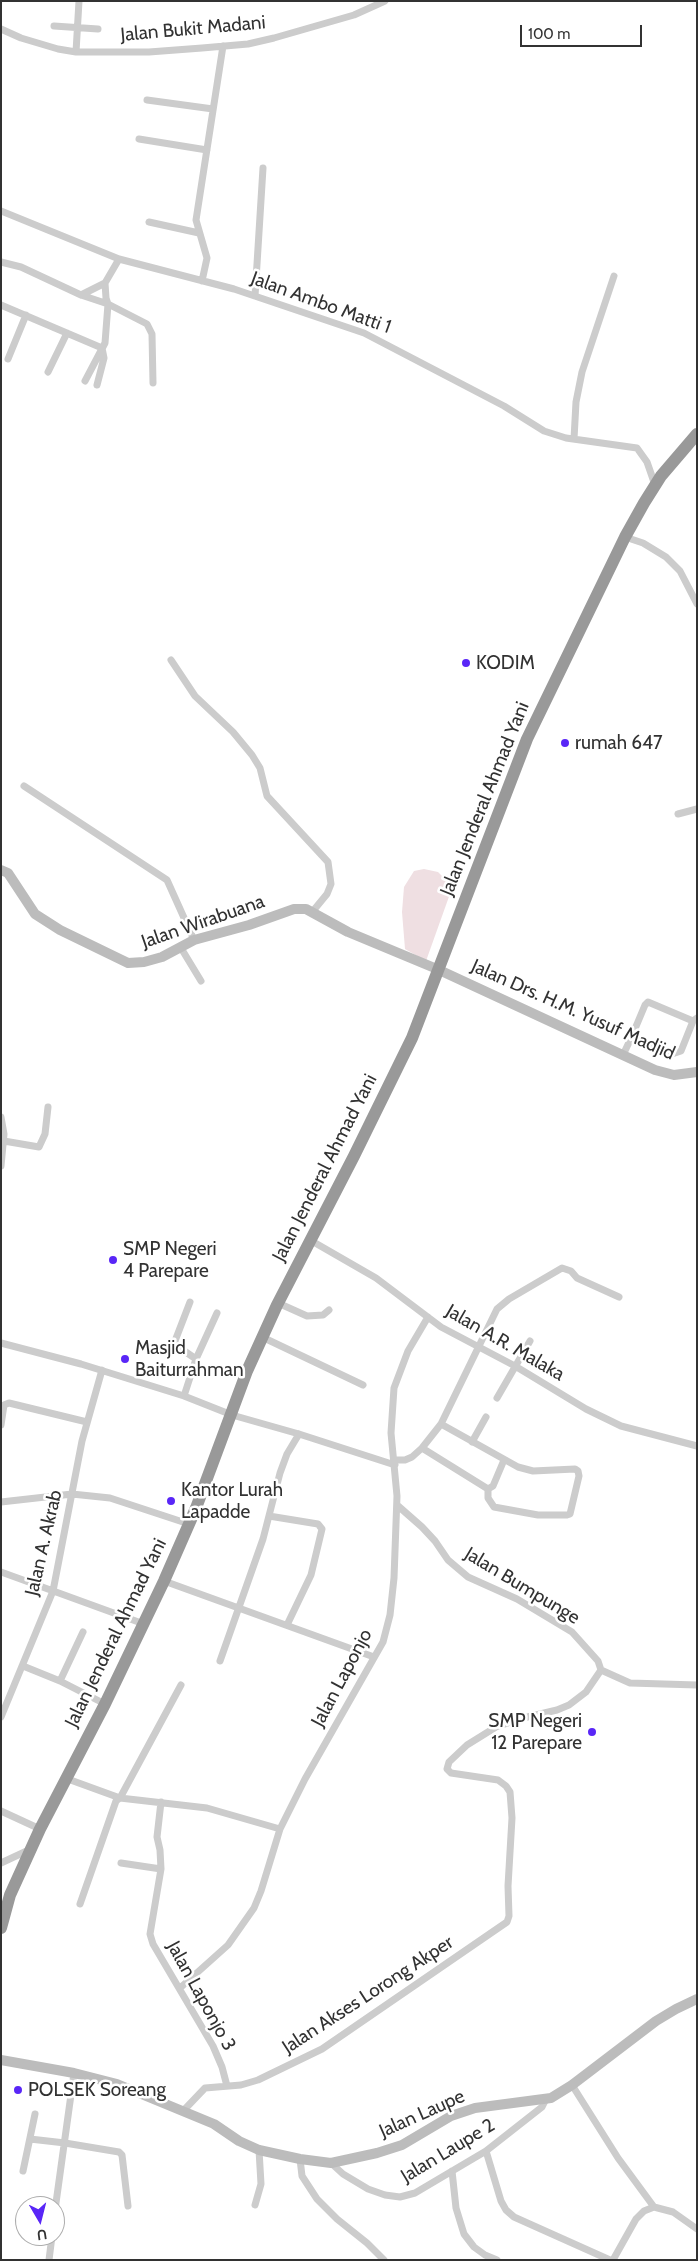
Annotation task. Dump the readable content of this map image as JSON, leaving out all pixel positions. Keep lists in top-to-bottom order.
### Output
{
  "streets": {
    "highway": ["Jalan Jenderal Ahmad Yani"],
    "street": [
      "Jalan Bukit Madani",
      "Jalan Ambo Matti 1",
      "Jalan Wirabuana",
      "Jalan Drs. H.M. Yusuf Madjid",
      "Jalan A.R. Malaka",
      "Jalan A. Akrab",
      "Jalan Bumpunge",
      "Jalan Laponjo",
      "Jalan Akses Lorong Akper",
      "Jalan Laponjo 3",
      "Jalan Laupe",
      "Jalan Laupe 2"
    ]
  },
  "crossings": [
    ["Jalan Ambo Matti 1", "Jalan Jenderal Ahmad Yani"],
    ["Jalan Jenderal Ahmad Yani", "Jalan Drs. H.M. Yusuf Madjid"],
    ["Jalan Jenderal Ahmad Yani", "Jalan A.R. Malaka"],
    ["Jalan A.R. Malaka", "Jalan Laponjo"],
    ["Jalan Bumpunge", "Jalan Laponjo"],
    ["Jalan Bumpunge", "Jalan Akses Lorong Akper"],
    ["Jalan Laponjo", "Jalan Laponjo 3"],
    ["Jalan Akses Lorong Akper", "Jalan Laponjo 3"],
    ["Jalan Akses Lorong Akper", "Jalan Laupe"],
    ["Jalan Laupe", "Jalan Laupe 2"]
  ],
  "places": [
    "KODIM",
    "rumah 647",
    "SMP Negeri 4 Parepare",
    "Masjid Baiturrahman",
    "Kantor Lurah Lapadde",
    "SMP Negeri 12 Parepare",
    "POLSEK Soreang"
  ],
  "scale_bar": "100 m",
  "north": "bottom"
}
